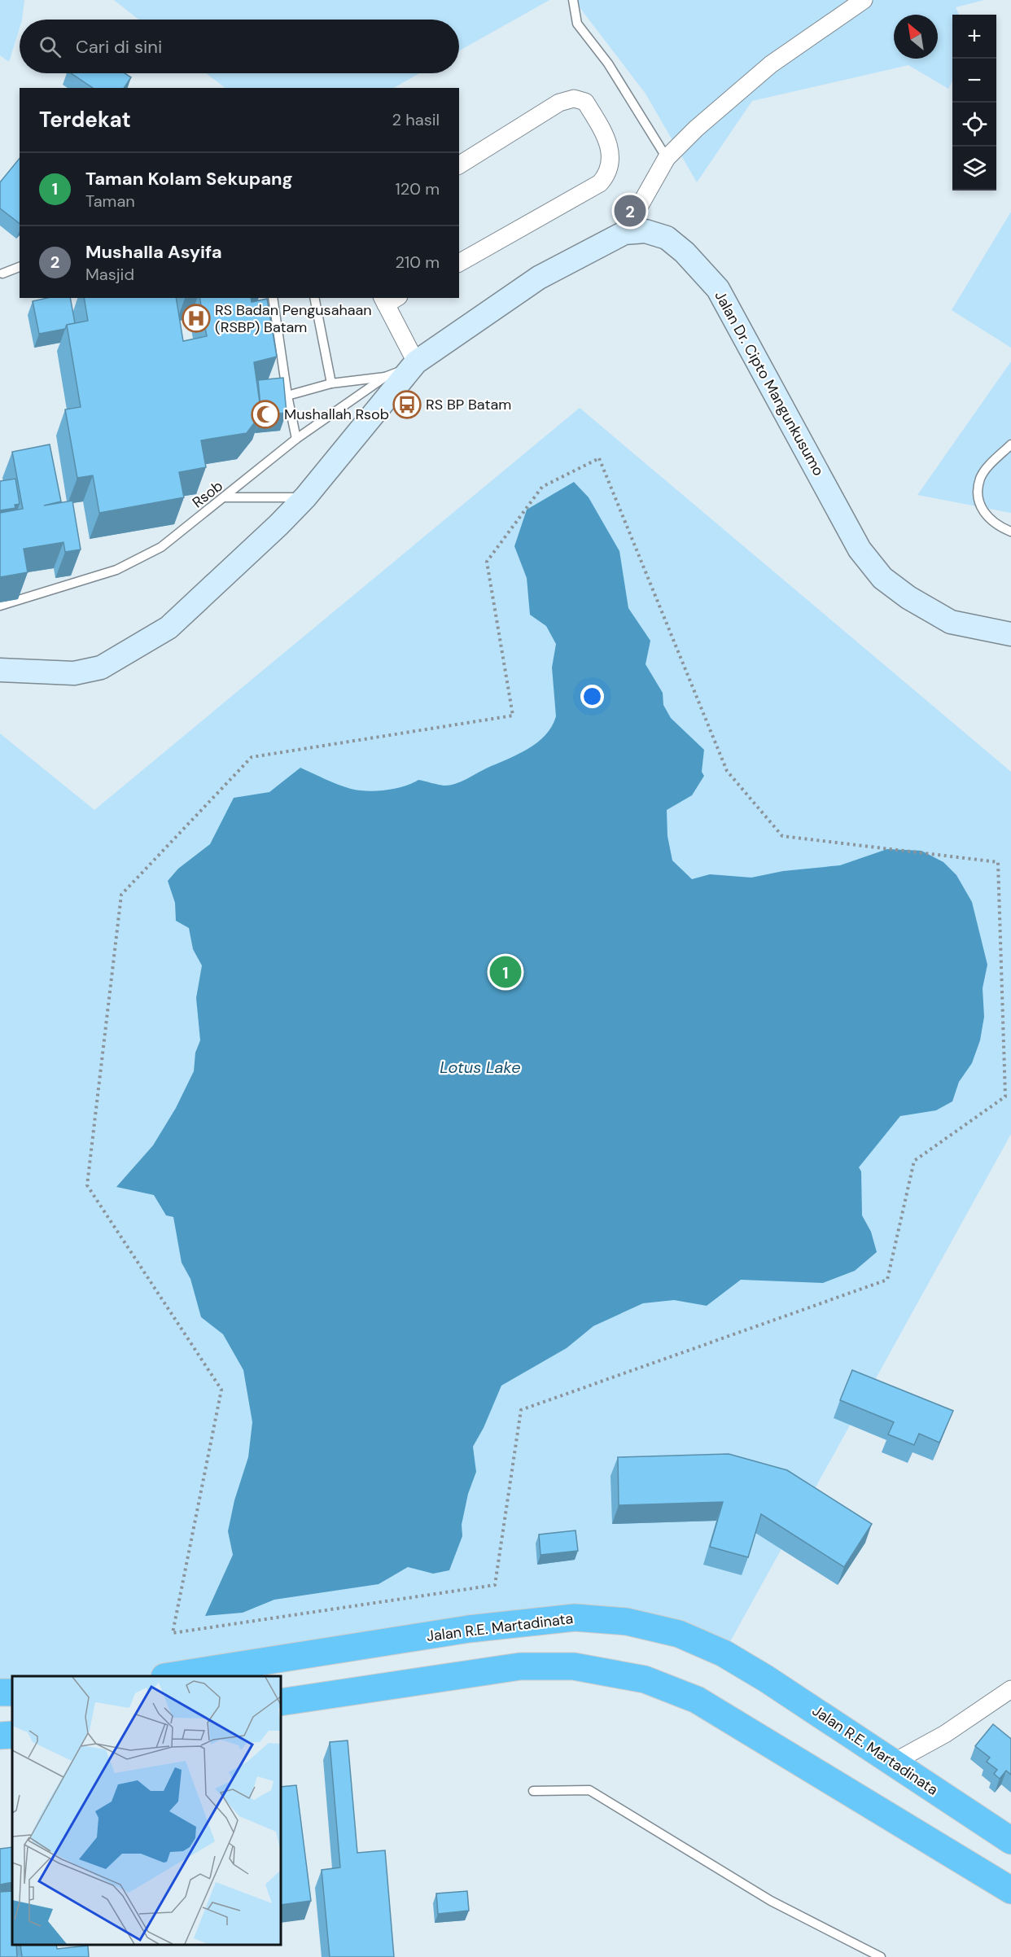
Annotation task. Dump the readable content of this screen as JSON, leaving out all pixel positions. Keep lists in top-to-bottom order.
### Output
{
  "streets": {
    "highway": ["Jalan R.E. Martadinata"],
    "street": ["Jalan Dr. Cipto Mangunkusumo"],
    "lane": ["Rsob"]
  },
  "crossings": [
    ["Jalan Dr. Cipto Mangunkusumo", "Rsob"]
  ],
  "water": ["Lotus Lake"],
  "places": {
    "hospital": ["RS Badan Pengusahaan (RSBP) Batam"],
    "bus stop": ["RS BP Batam"],
    "mosque": ["Mushallah Rsob"]
  },
  "north": "top left",
  "page": {
    "map_buttons": ["+", "−"],
    "search": "Cari di sini",
    "heading": ["Terdekat", "2 hasil"],
    "list": [
      {
        "mark": "1",
        "name": "Taman Kolam Sekupang",
        "note": "Taman",
        "value": "120 m"
      },
      {
        "mark": "2",
        "name": "Mushalla Asyifa",
        "note": "Masjid",
        "value": "210 m"
      }
    ],
    "pins": ["2", "1"]
  }
}
